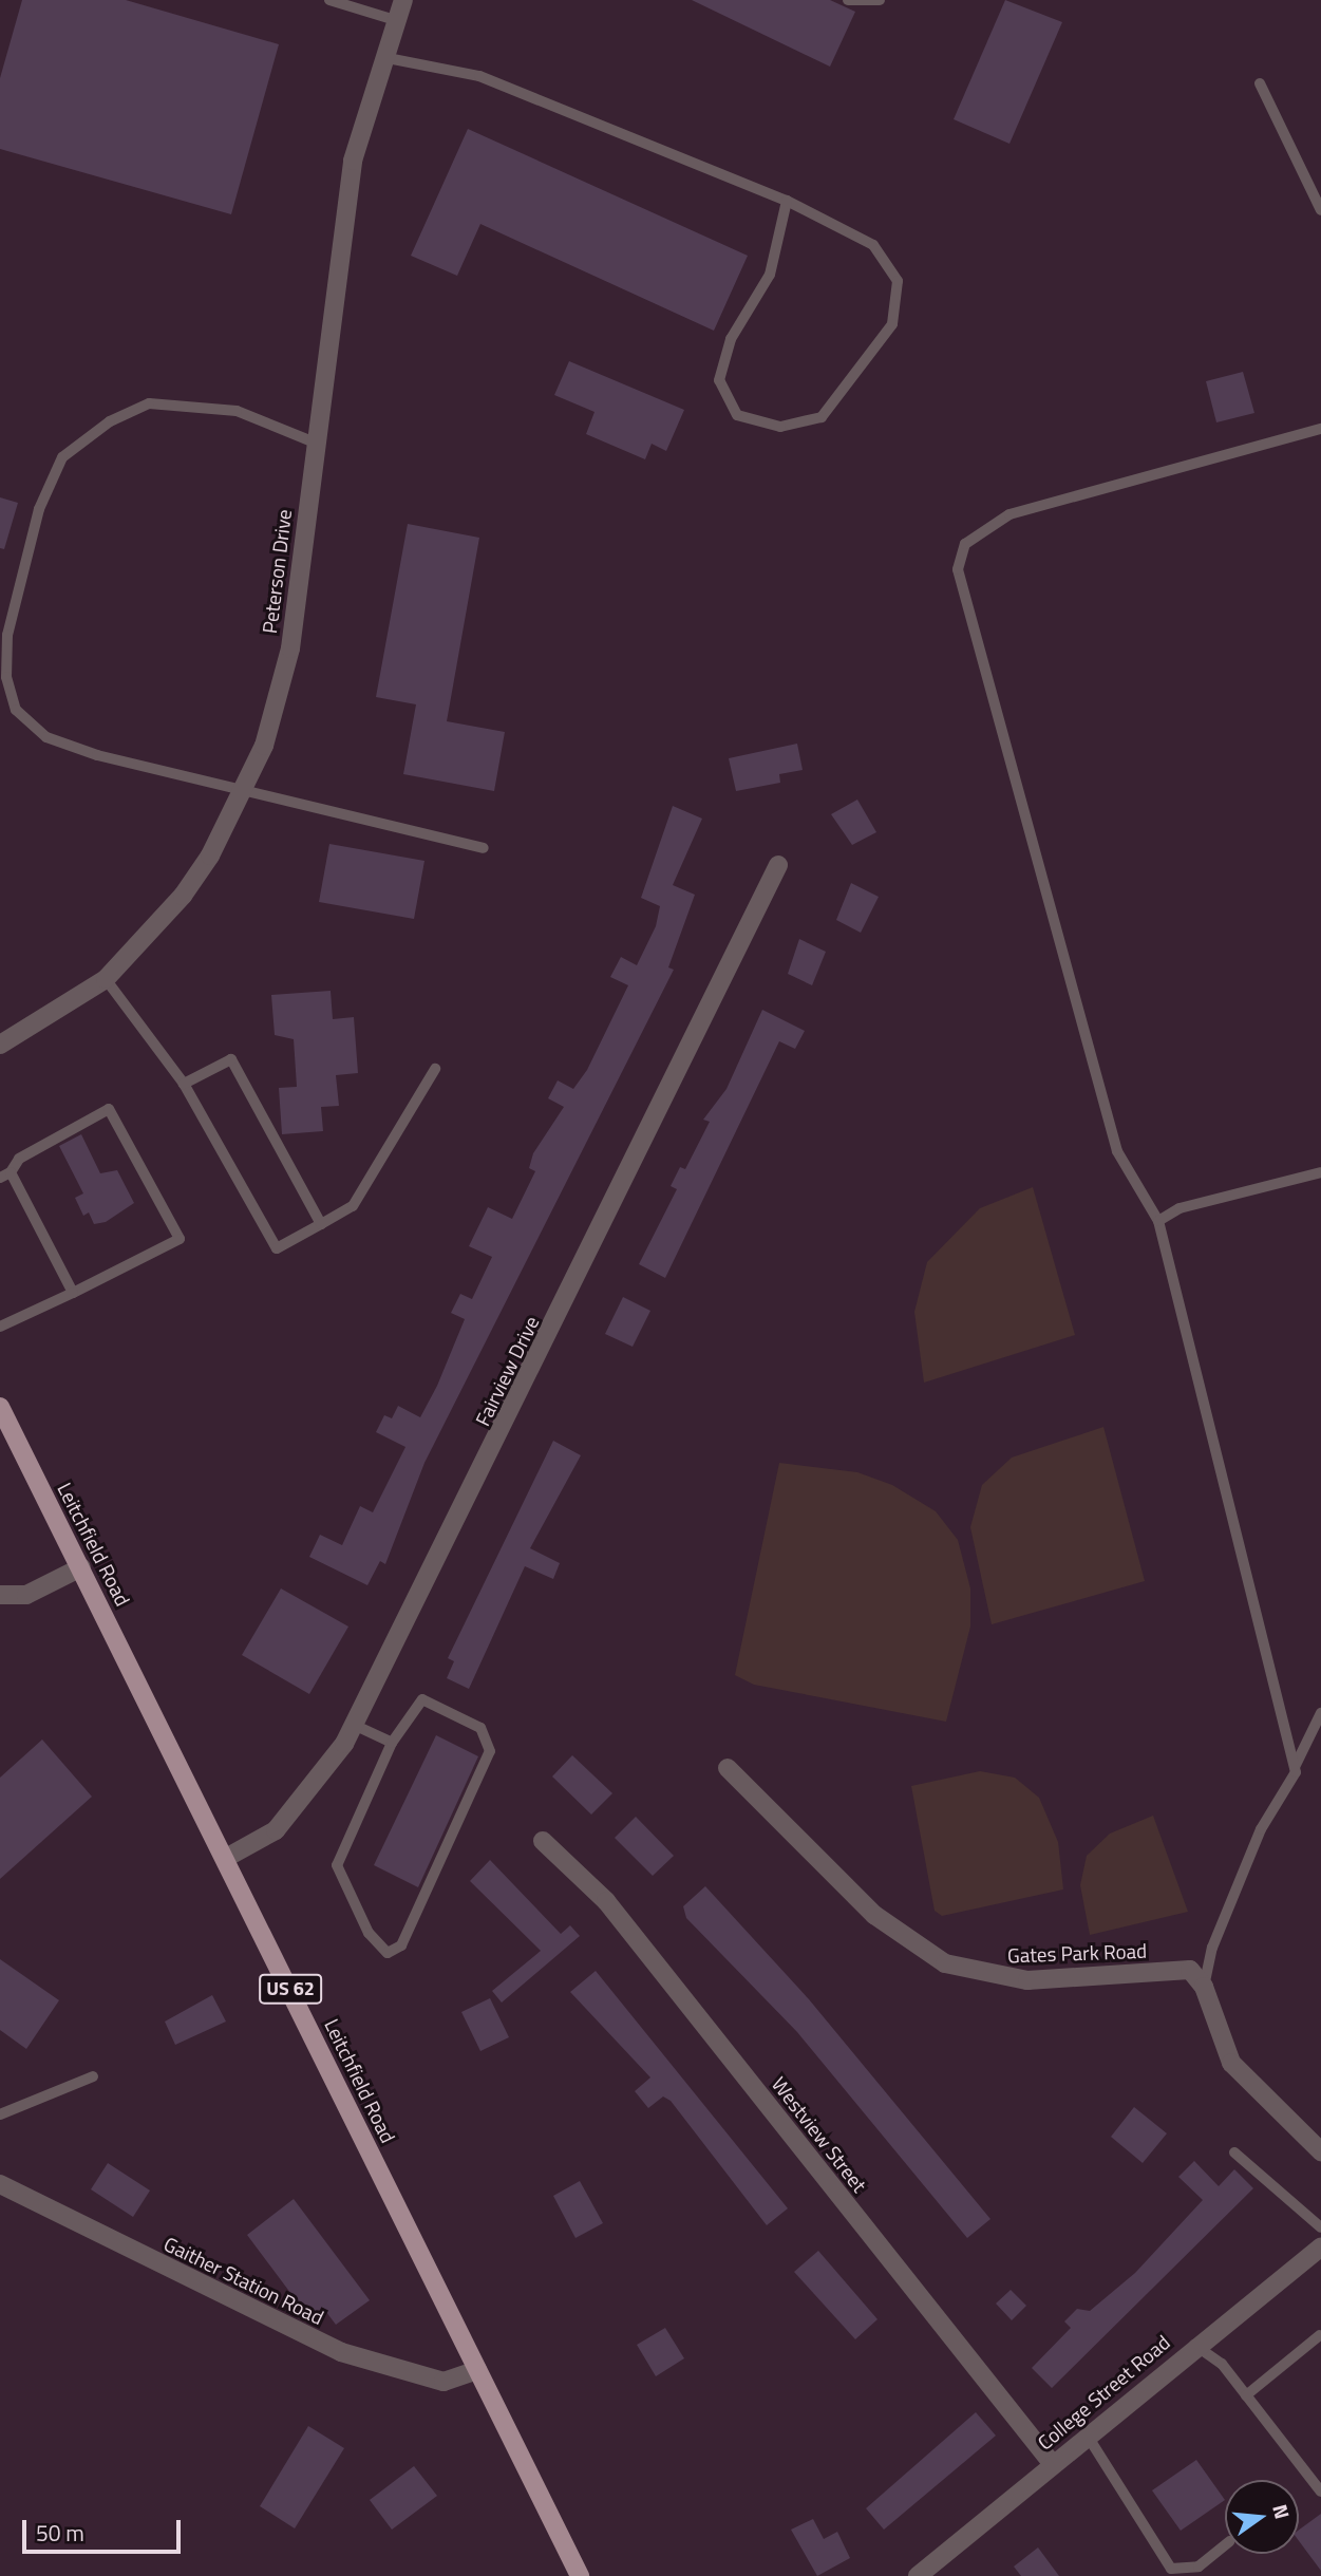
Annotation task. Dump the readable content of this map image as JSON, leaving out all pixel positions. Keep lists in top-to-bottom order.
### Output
{
  "streets": {
    "main road": ["Leitchfield Road", "US 62"],
    "street": [
      "Peterson Drive",
      "Fairview Drive",
      "Gates Park Road",
      "Westview Street",
      "Gaither Station Road",
      "College Street Road"
    ]
  },
  "crossings": [
    ["Fairview Drive", "Leitchfield Road"],
    ["Leitchfield Road", "Gaither Station Road"],
    ["Westview Street", "College Street Road"]
  ],
  "scale_bar": "50 m",
  "north": "right"
}
